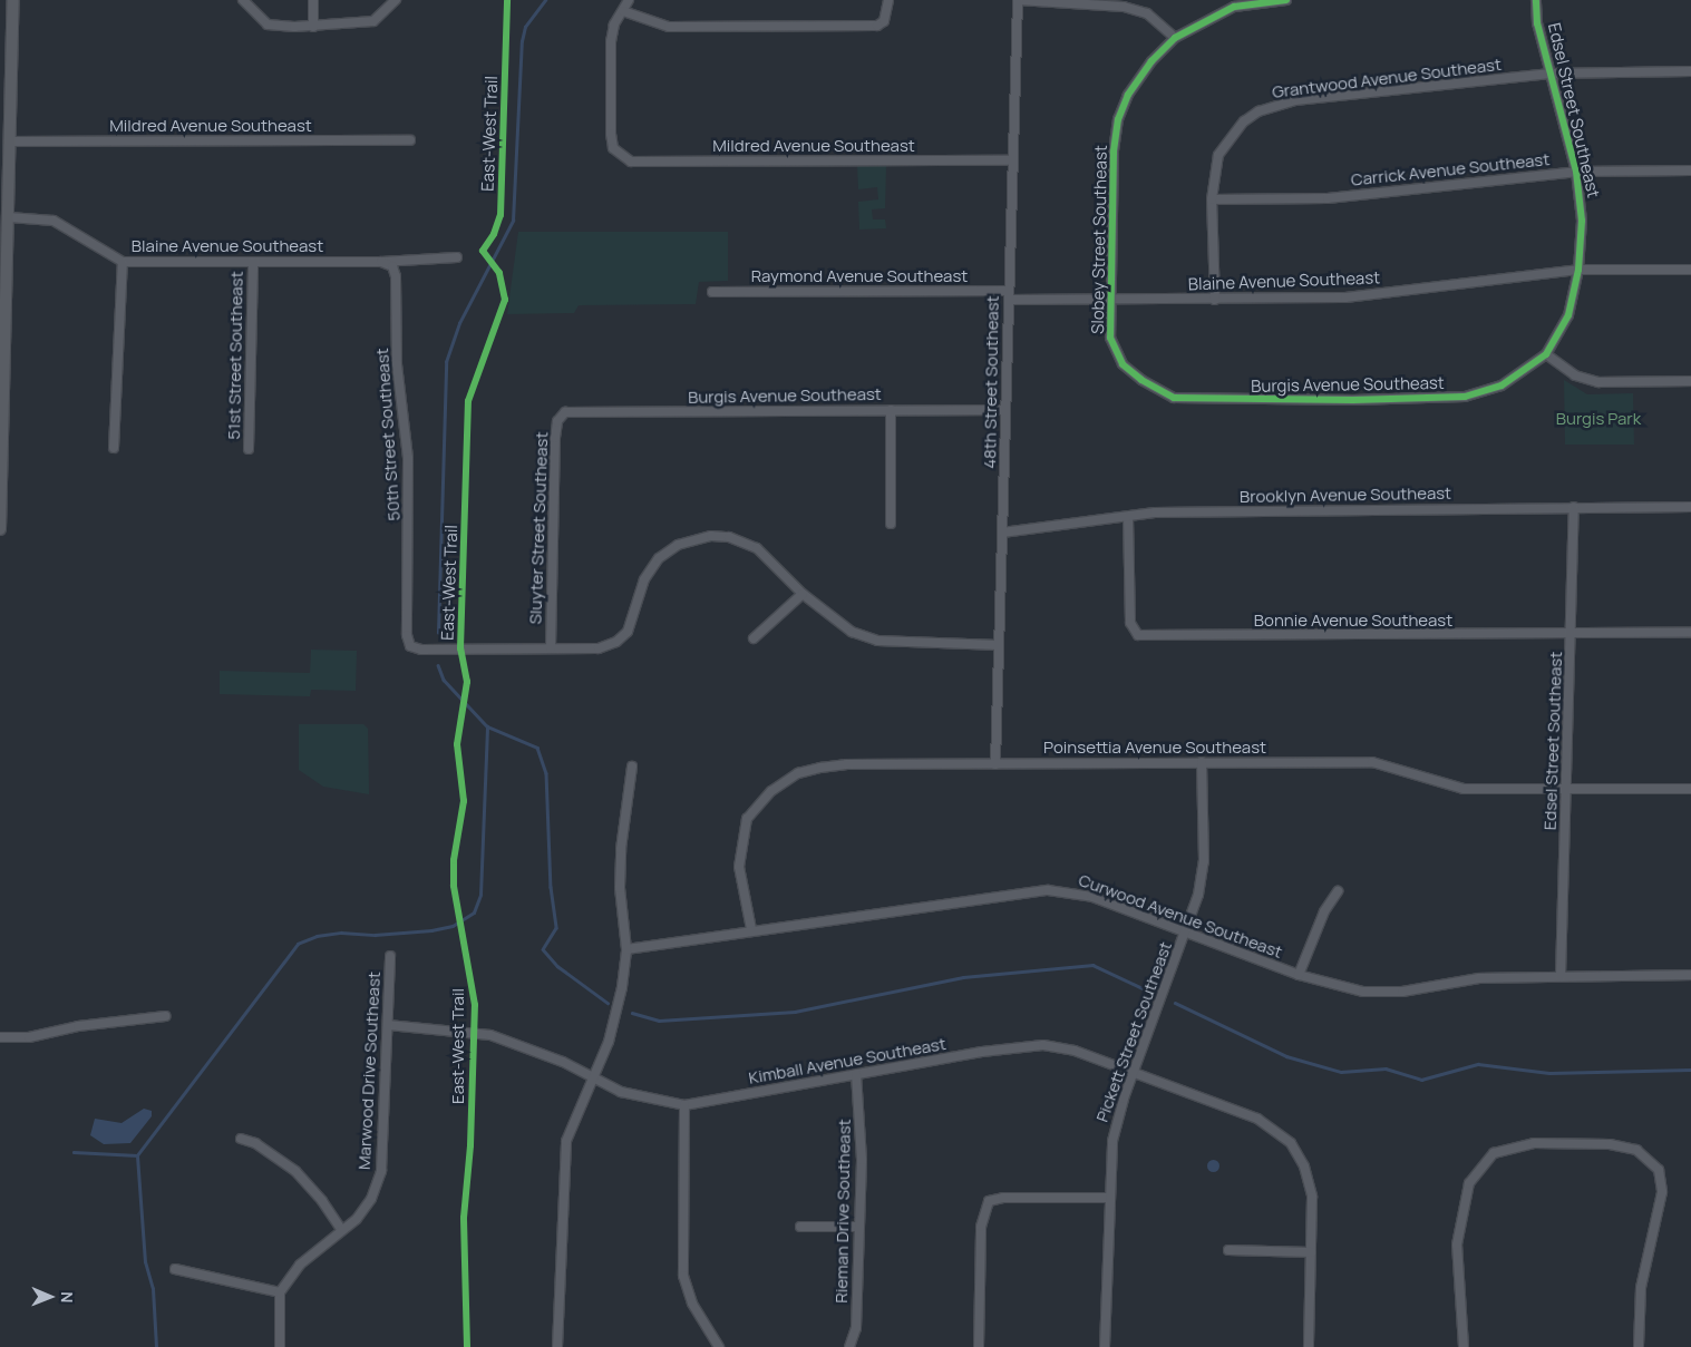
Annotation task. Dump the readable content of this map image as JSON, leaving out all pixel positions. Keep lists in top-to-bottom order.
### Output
{
  "streets": {
    "street": [
      "Grantwood Avenue Southeast",
      "Edsel Street Southeast",
      "Mildred Avenue Southeast",
      "Carrick Avenue Southeast",
      "Slobey Street Southeast",
      "Blaine Avenue Southeast",
      "Raymond Avenue Southeast",
      "51st Street Southeast",
      "48th Street Southeast",
      "Burgis Avenue Southeast",
      "50th Street Southeast",
      "Brooklyn Avenue Southeast",
      "Sluyter Street Southeast",
      "Bonnie Avenue Southeast",
      "Poinsettia Avenue Southeast",
      "Curwood Avenue Southeast",
      "Pickett Street Southeast",
      "Kimball Avenue Southeast",
      "Marwood Drive Southeast",
      "Rieman Drive Southeast"
    ],
    "cycle path": ["East-West Trail"]
  },
  "crossings": [
    ["Grantwood Avenue Southeast", "Edsel Street Southeast"],
    ["Grantwood Avenue Southeast", "Carrick Avenue Southeast"],
    ["Grantwood Avenue Southeast", "Blaine Avenue Southeast"],
    ["Edsel Street Southeast", "Carrick Avenue Southeast"],
    ["Edsel Street Southeast", "Blaine Avenue Southeast"],
    ["Edsel Street Southeast", "Burgis Avenue Southeast"],
    ["Edsel Street Southeast", "Brooklyn Avenue Southeast"],
    ["Edsel Street Southeast", "Bonnie Avenue Southeast"],
    ["Edsel Street Southeast", "Poinsettia Avenue Southeast"],
    ["Edsel Street Southeast", "Curwood Avenue Southeast"],
    ["Mildred Avenue Southeast", "48th Street Southeast"],
    ["Slobey Street Southeast", "Blaine Avenue Southeast"],
    ["Slobey Street Southeast", "Burgis Avenue Southeast"],
    ["Blaine Avenue Southeast", "Raymond Avenue Southeast"],
    ["Blaine Avenue Southeast", "51st Street Southeast"],
    ["Blaine Avenue Southeast", "48th Street Southeast"],
    ["Blaine Avenue Southeast", "50th Street Southeast"],
    ["Raymond Avenue Southeast", "48th Street Southeast"],
    ["48th Street Southeast", "Burgis Avenue Southeast"],
    ["48th Street Southeast", "Brooklyn Avenue Southeast"],
    ["48th Street Southeast", "Poinsettia Avenue Southeast"],
    ["Burgis Avenue Southeast", "Sluyter Street Southeast"],
    ["50th Street Southeast", "Sluyter Street Southeast"],
    ["Brooklyn Avenue Southeast", "Bonnie Avenue Southeast"],
    ["Poinsettia Avenue Southeast", "Curwood Avenue Southeast"],
    ["Poinsettia Avenue Southeast", "Pickett Street Southeast"],
    ["Curwood Avenue Southeast", "Pickett Street Southeast"],
    ["Pickett Street Southeast", "Kimball Avenue Southeast"],
    ["Kimball Avenue Southeast", "Marwood Drive Southeast"],
    ["Kimball Avenue Southeast", "Rieman Drive Southeast"]
  ],
  "parks": ["Burgis Park"],
  "north": "right"
}
